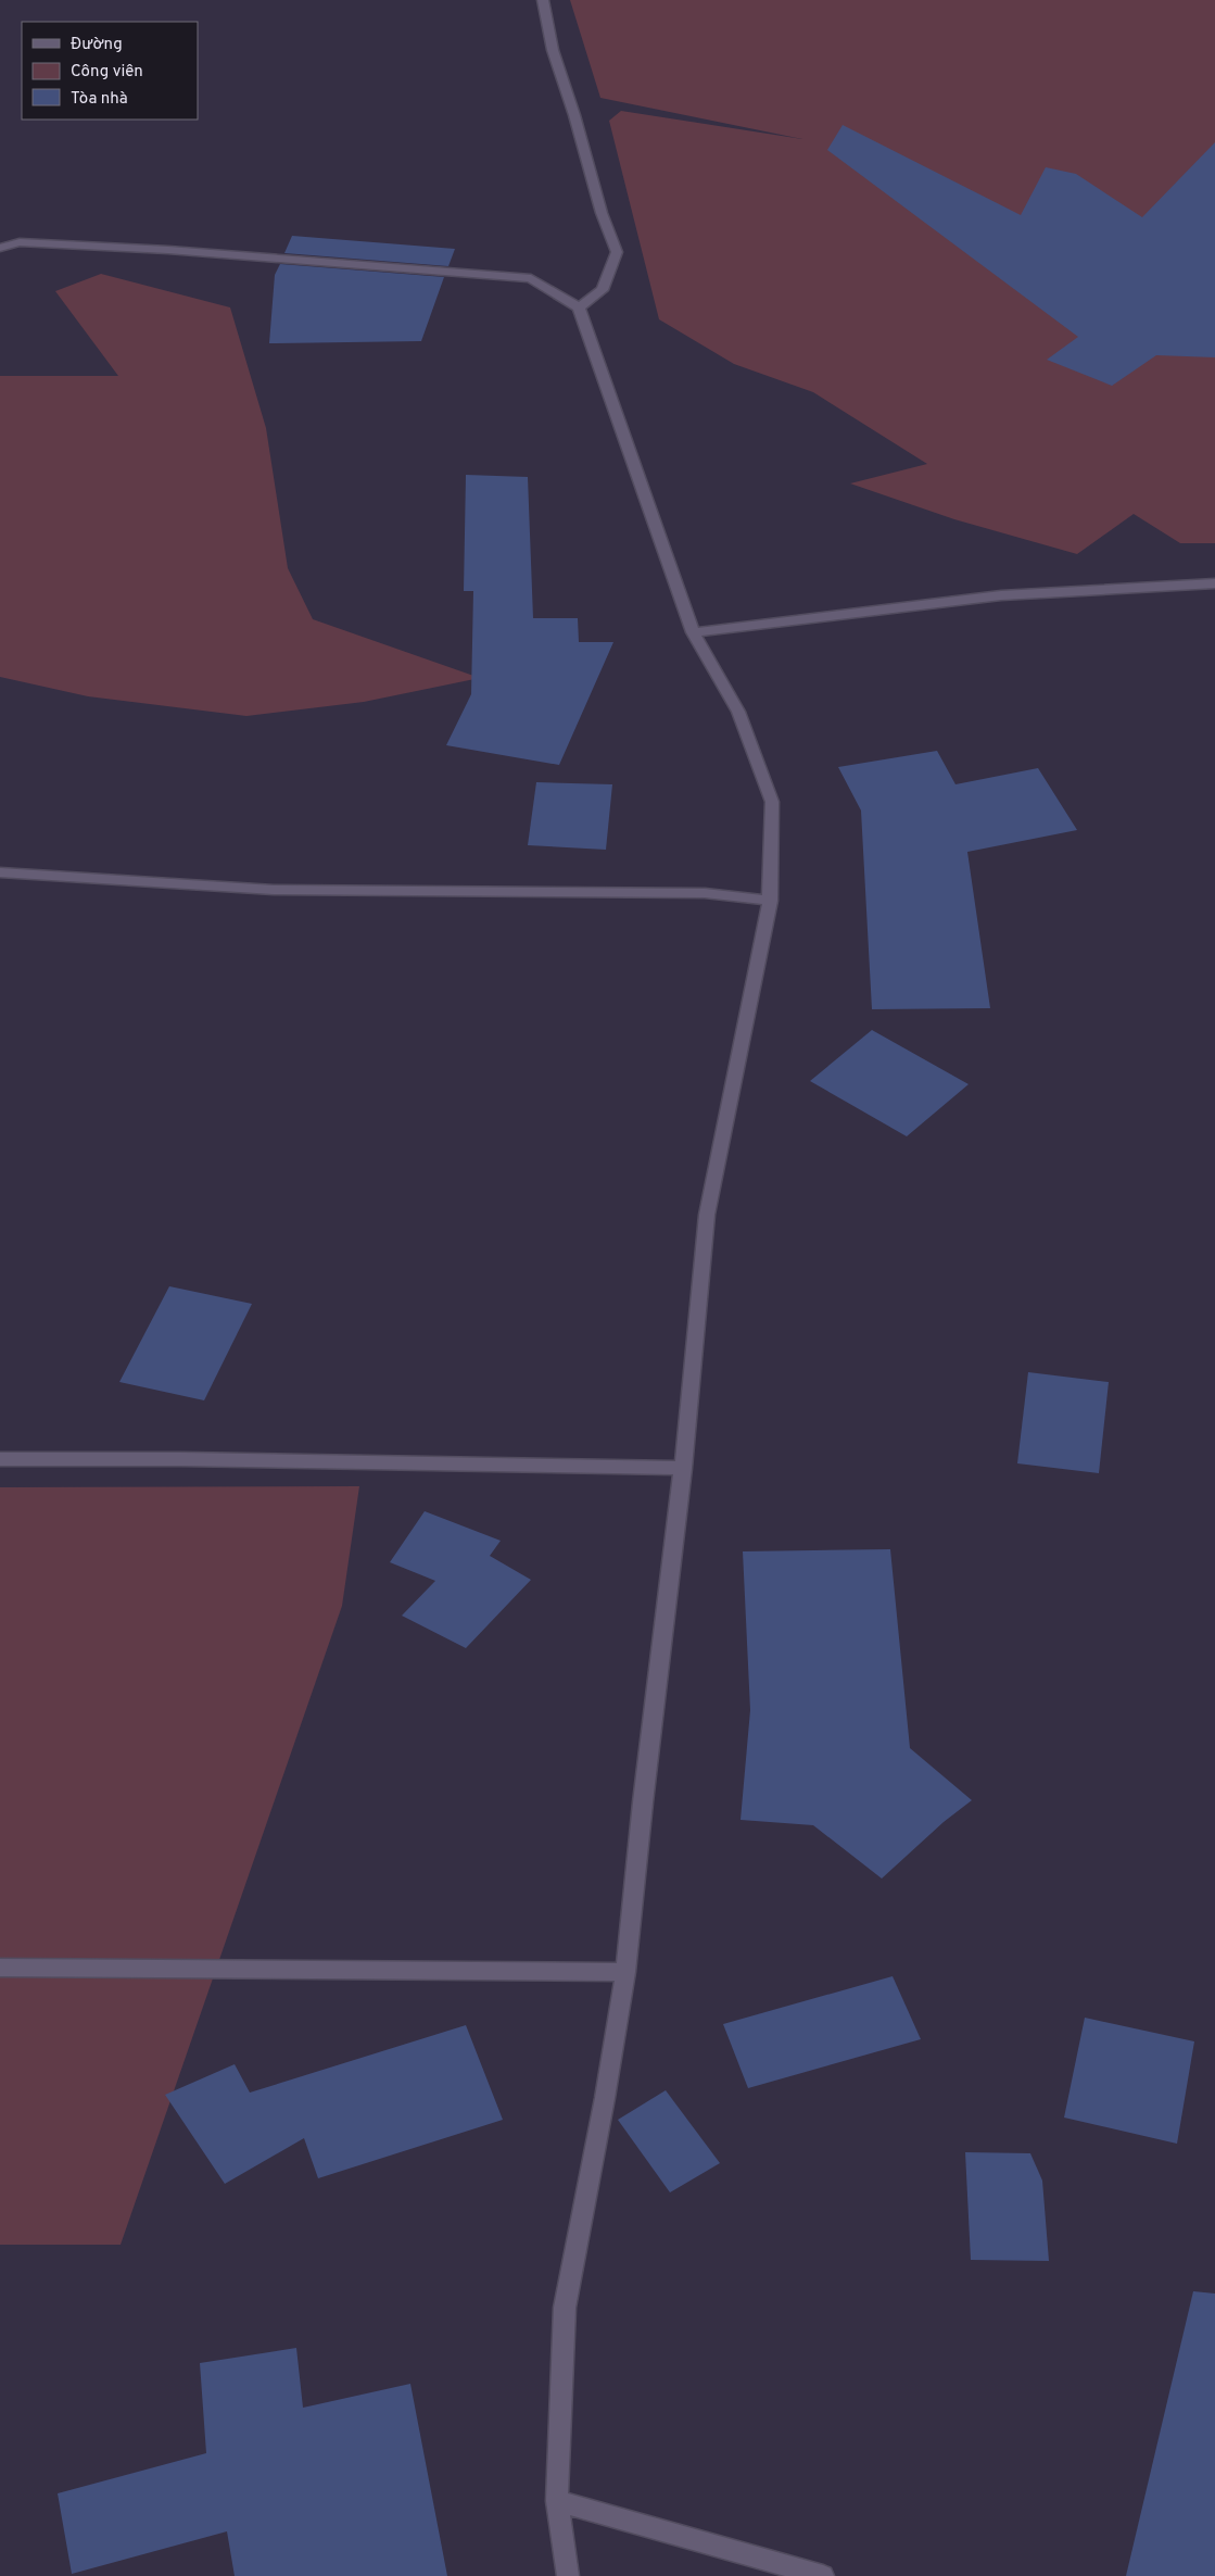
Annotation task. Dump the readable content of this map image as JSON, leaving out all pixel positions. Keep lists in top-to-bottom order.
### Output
{
  "legend": ["Đường", "Công viên", "Tòa nhà"]
}
